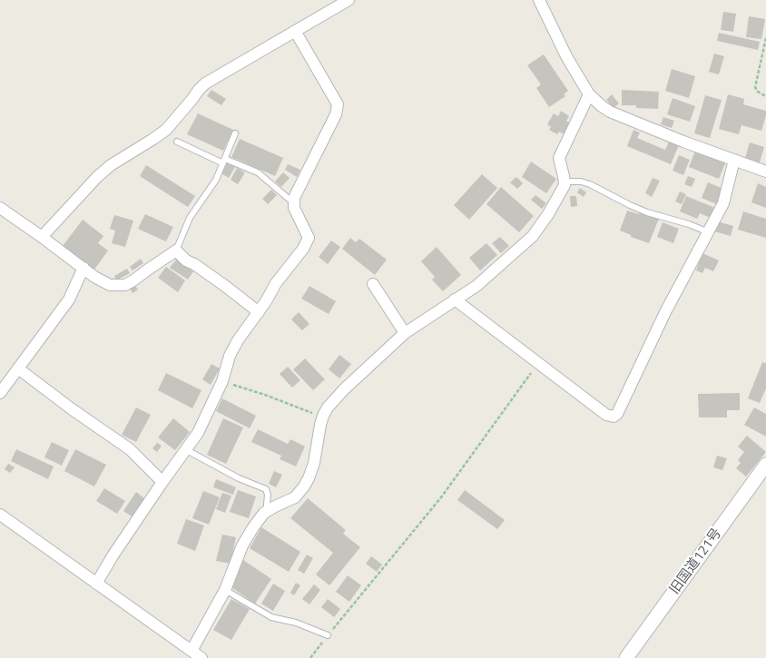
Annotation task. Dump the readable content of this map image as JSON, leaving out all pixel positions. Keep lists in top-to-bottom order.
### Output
{
  "streets": {
    "street": ["旧国道121号"]
  }
}
